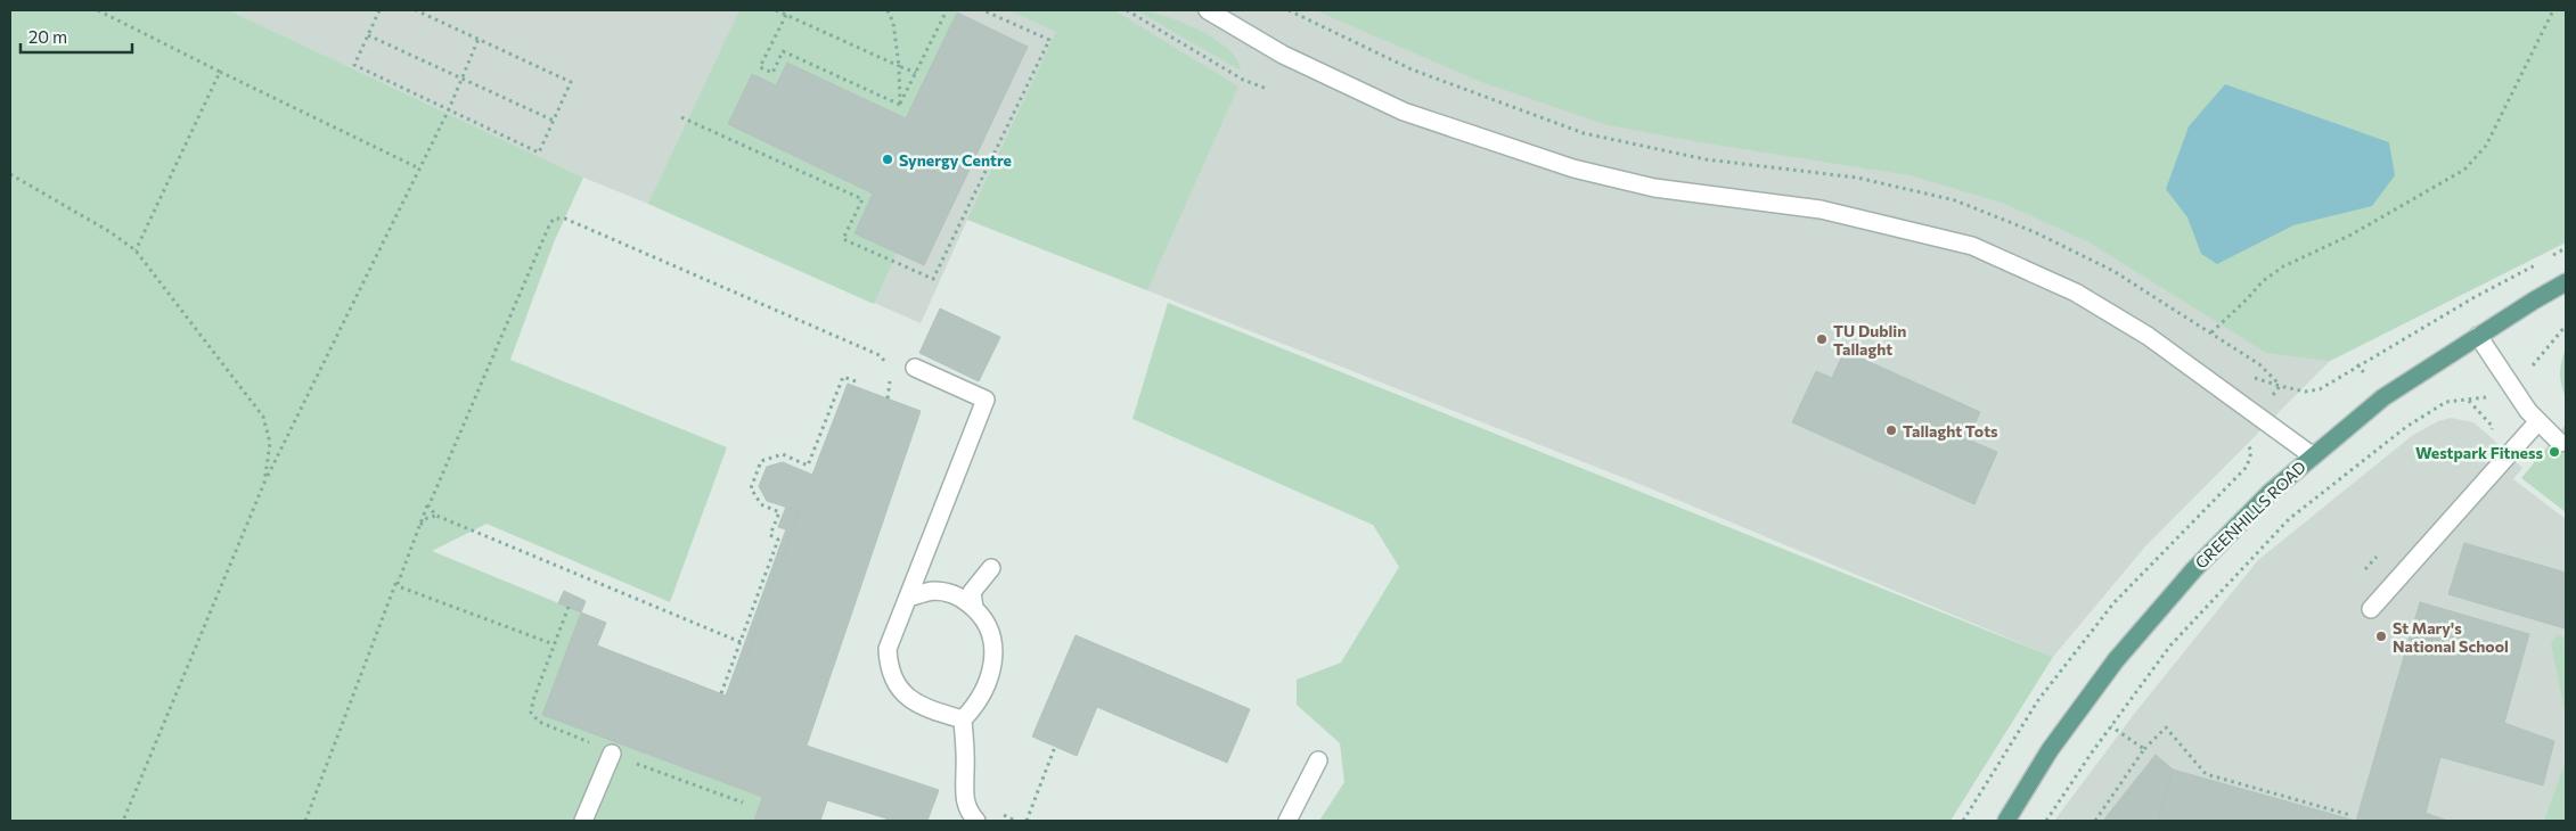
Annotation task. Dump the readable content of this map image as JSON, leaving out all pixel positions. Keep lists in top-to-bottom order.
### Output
{
  "streets": {
    "main road": ["GREENHILLS ROAD"]
  },
  "places": [
    "Synergy Centre",
    "TU Dublin Tallaght",
    "Tallaght Tots",
    "Westpark Fitness",
    "St Mary's National School"
  ],
  "scale_bar": "20 m"
}
